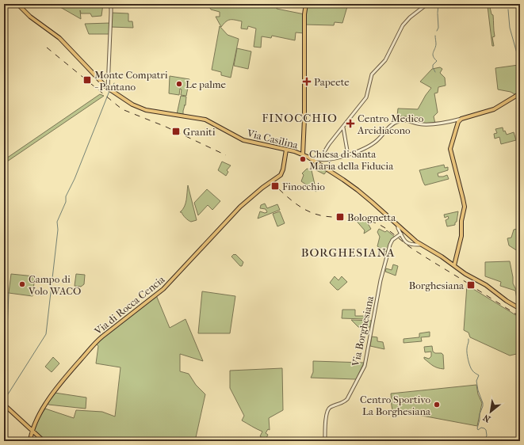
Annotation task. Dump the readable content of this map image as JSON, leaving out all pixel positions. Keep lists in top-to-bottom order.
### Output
{
  "streets": {
    "main road": ["Via Casilina", "Via di Rocca Cencia"],
    "street": ["Via Borghesiana"]
  },
  "crossings": [
    ["Via Casilina", "Via di Rocca Cencia"]
  ],
  "districts": ["FINOCCHIO", "BORGHESIANA"],
  "places": {
    "transit": [
      "Monte Compatri - Pantano",
      "Graniti",
      "Finocchio",
      "Bolognetta",
      "Borghesiana"
    ],
    "health": ["Papeete", "Centro Medico Arcidiacono"],
    "other": [
      "Le palme",
      "Chiesa di Santa Maria della Fiducia",
      "Campo di Volo WACO",
      "Centro Sportivo La Borghesiana"
    ]
  },
  "north": "bottom left"
}
